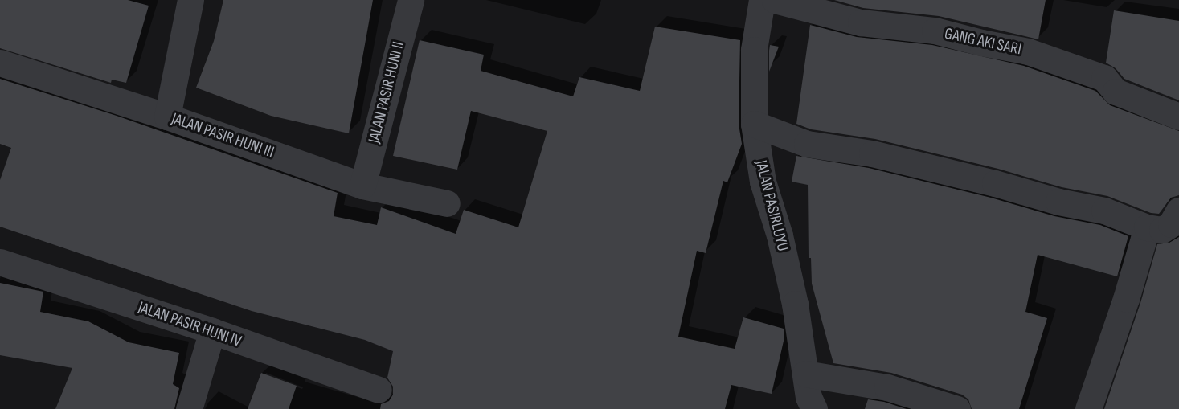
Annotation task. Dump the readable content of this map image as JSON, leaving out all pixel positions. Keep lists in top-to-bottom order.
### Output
{
  "streets": {
    "street": [
      "GANG AKI SARI",
      "JALAN PASIR HUNI II",
      "JALAN PASIR HUNI III",
      "JALAN PASIRLUYU",
      "JALAN PASIR HUNI IV"
    ]
  },
  "crossings": [
    ["JALAN PASIR HUNI II", "JALAN PASIR HUNI III"]
  ]
}
